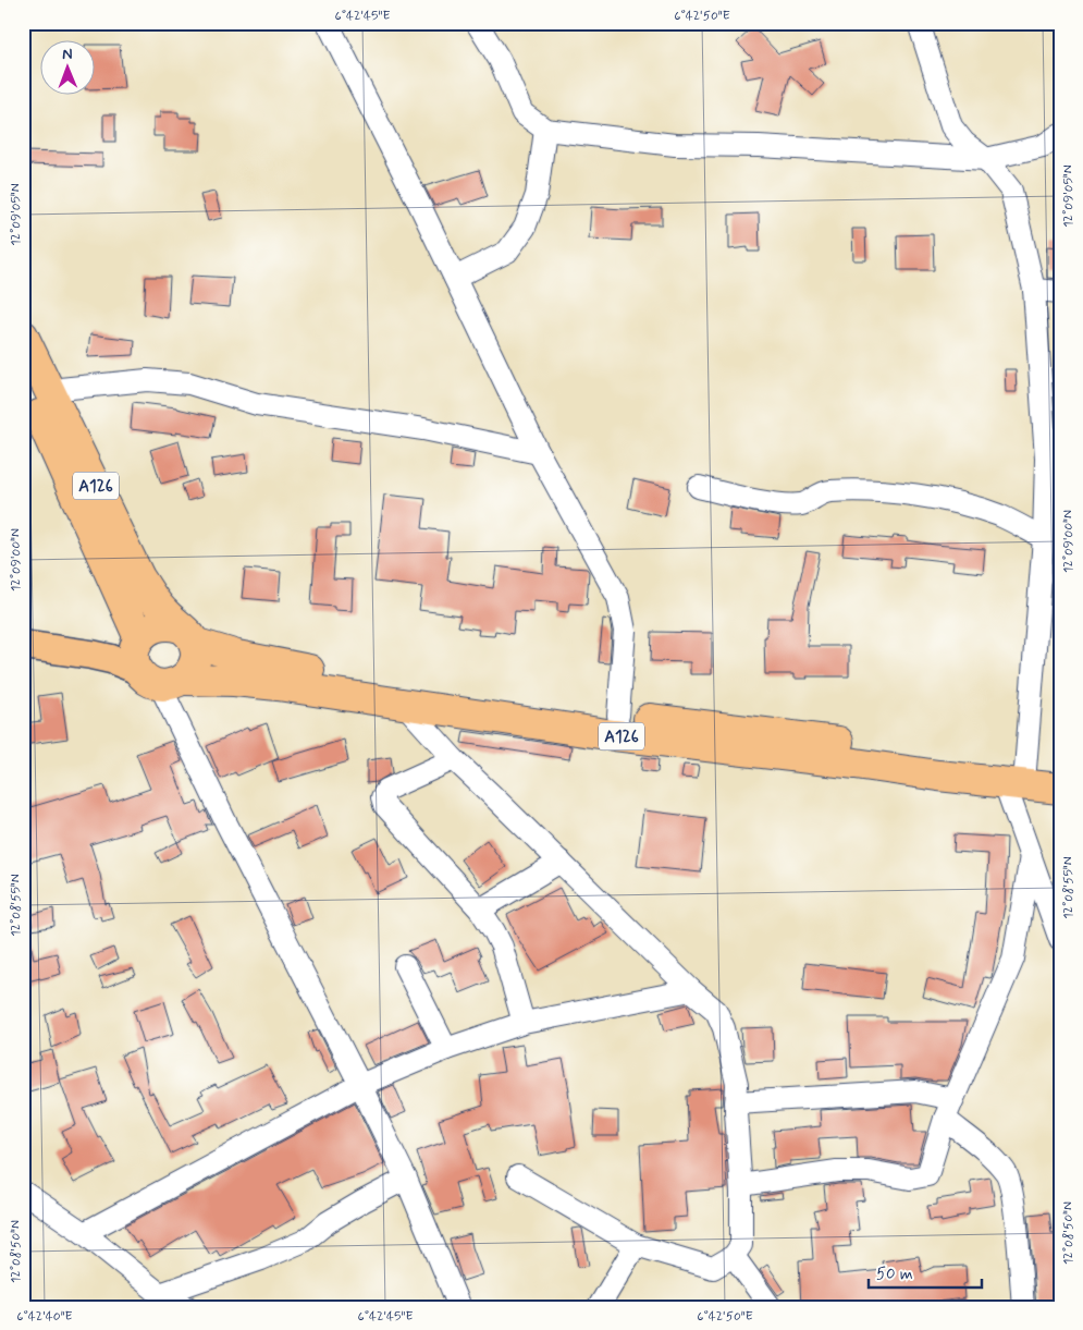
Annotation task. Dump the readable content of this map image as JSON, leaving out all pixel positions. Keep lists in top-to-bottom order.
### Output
{
  "streets": {
    "highway": ["A126"]
  },
  "scale_bar": "50 m",
  "north": "top",
  "coordinates": [
    "6°42'45\"E",
    "6°42'50\"E",
    "12°09'05\"N",
    "12°09'00\"N",
    "12°08'55\"N",
    "12°08'50\"N",
    "6°42'40\"E"
  ]
}
